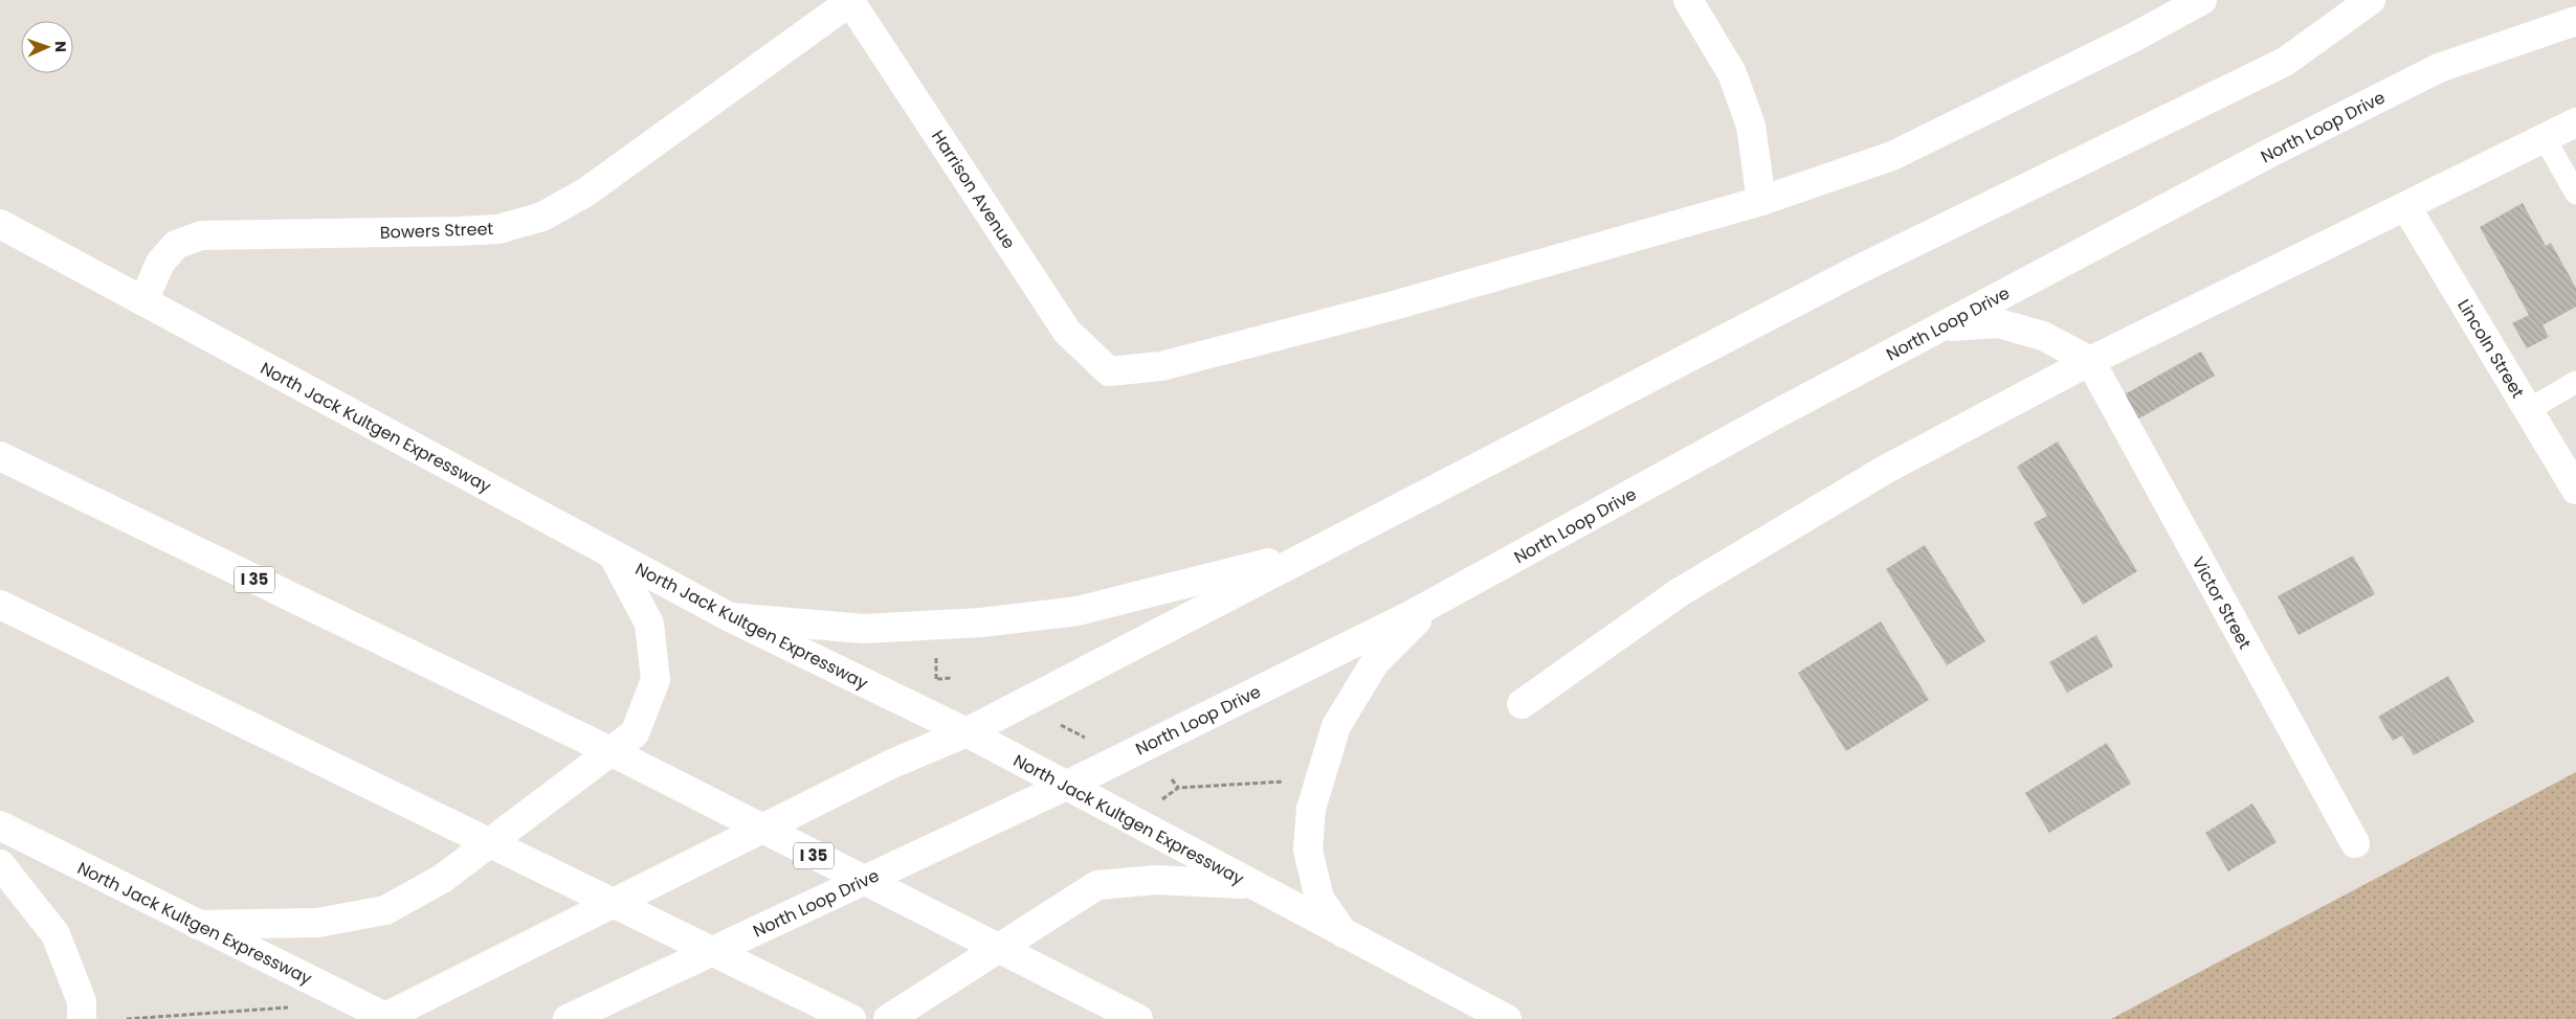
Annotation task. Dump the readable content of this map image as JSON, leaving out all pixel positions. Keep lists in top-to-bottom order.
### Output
{
  "streets": {
    "main road": [
      "North Loop Drive",
      "Harrison Avenue",
      "Bowers Street",
      "Lincoln Street",
      "North Jack Kultgen Expressway",
      "I 35",
      "Victor Street"
    ]
  },
  "crossings": [
    ["North Loop Drive", "North Jack Kultgen Expressway"],
    ["Harrison Avenue", "Bowers Street"],
    ["Bowers Street", "North Jack Kultgen Expressway"]
  ],
  "north": "right"
}
